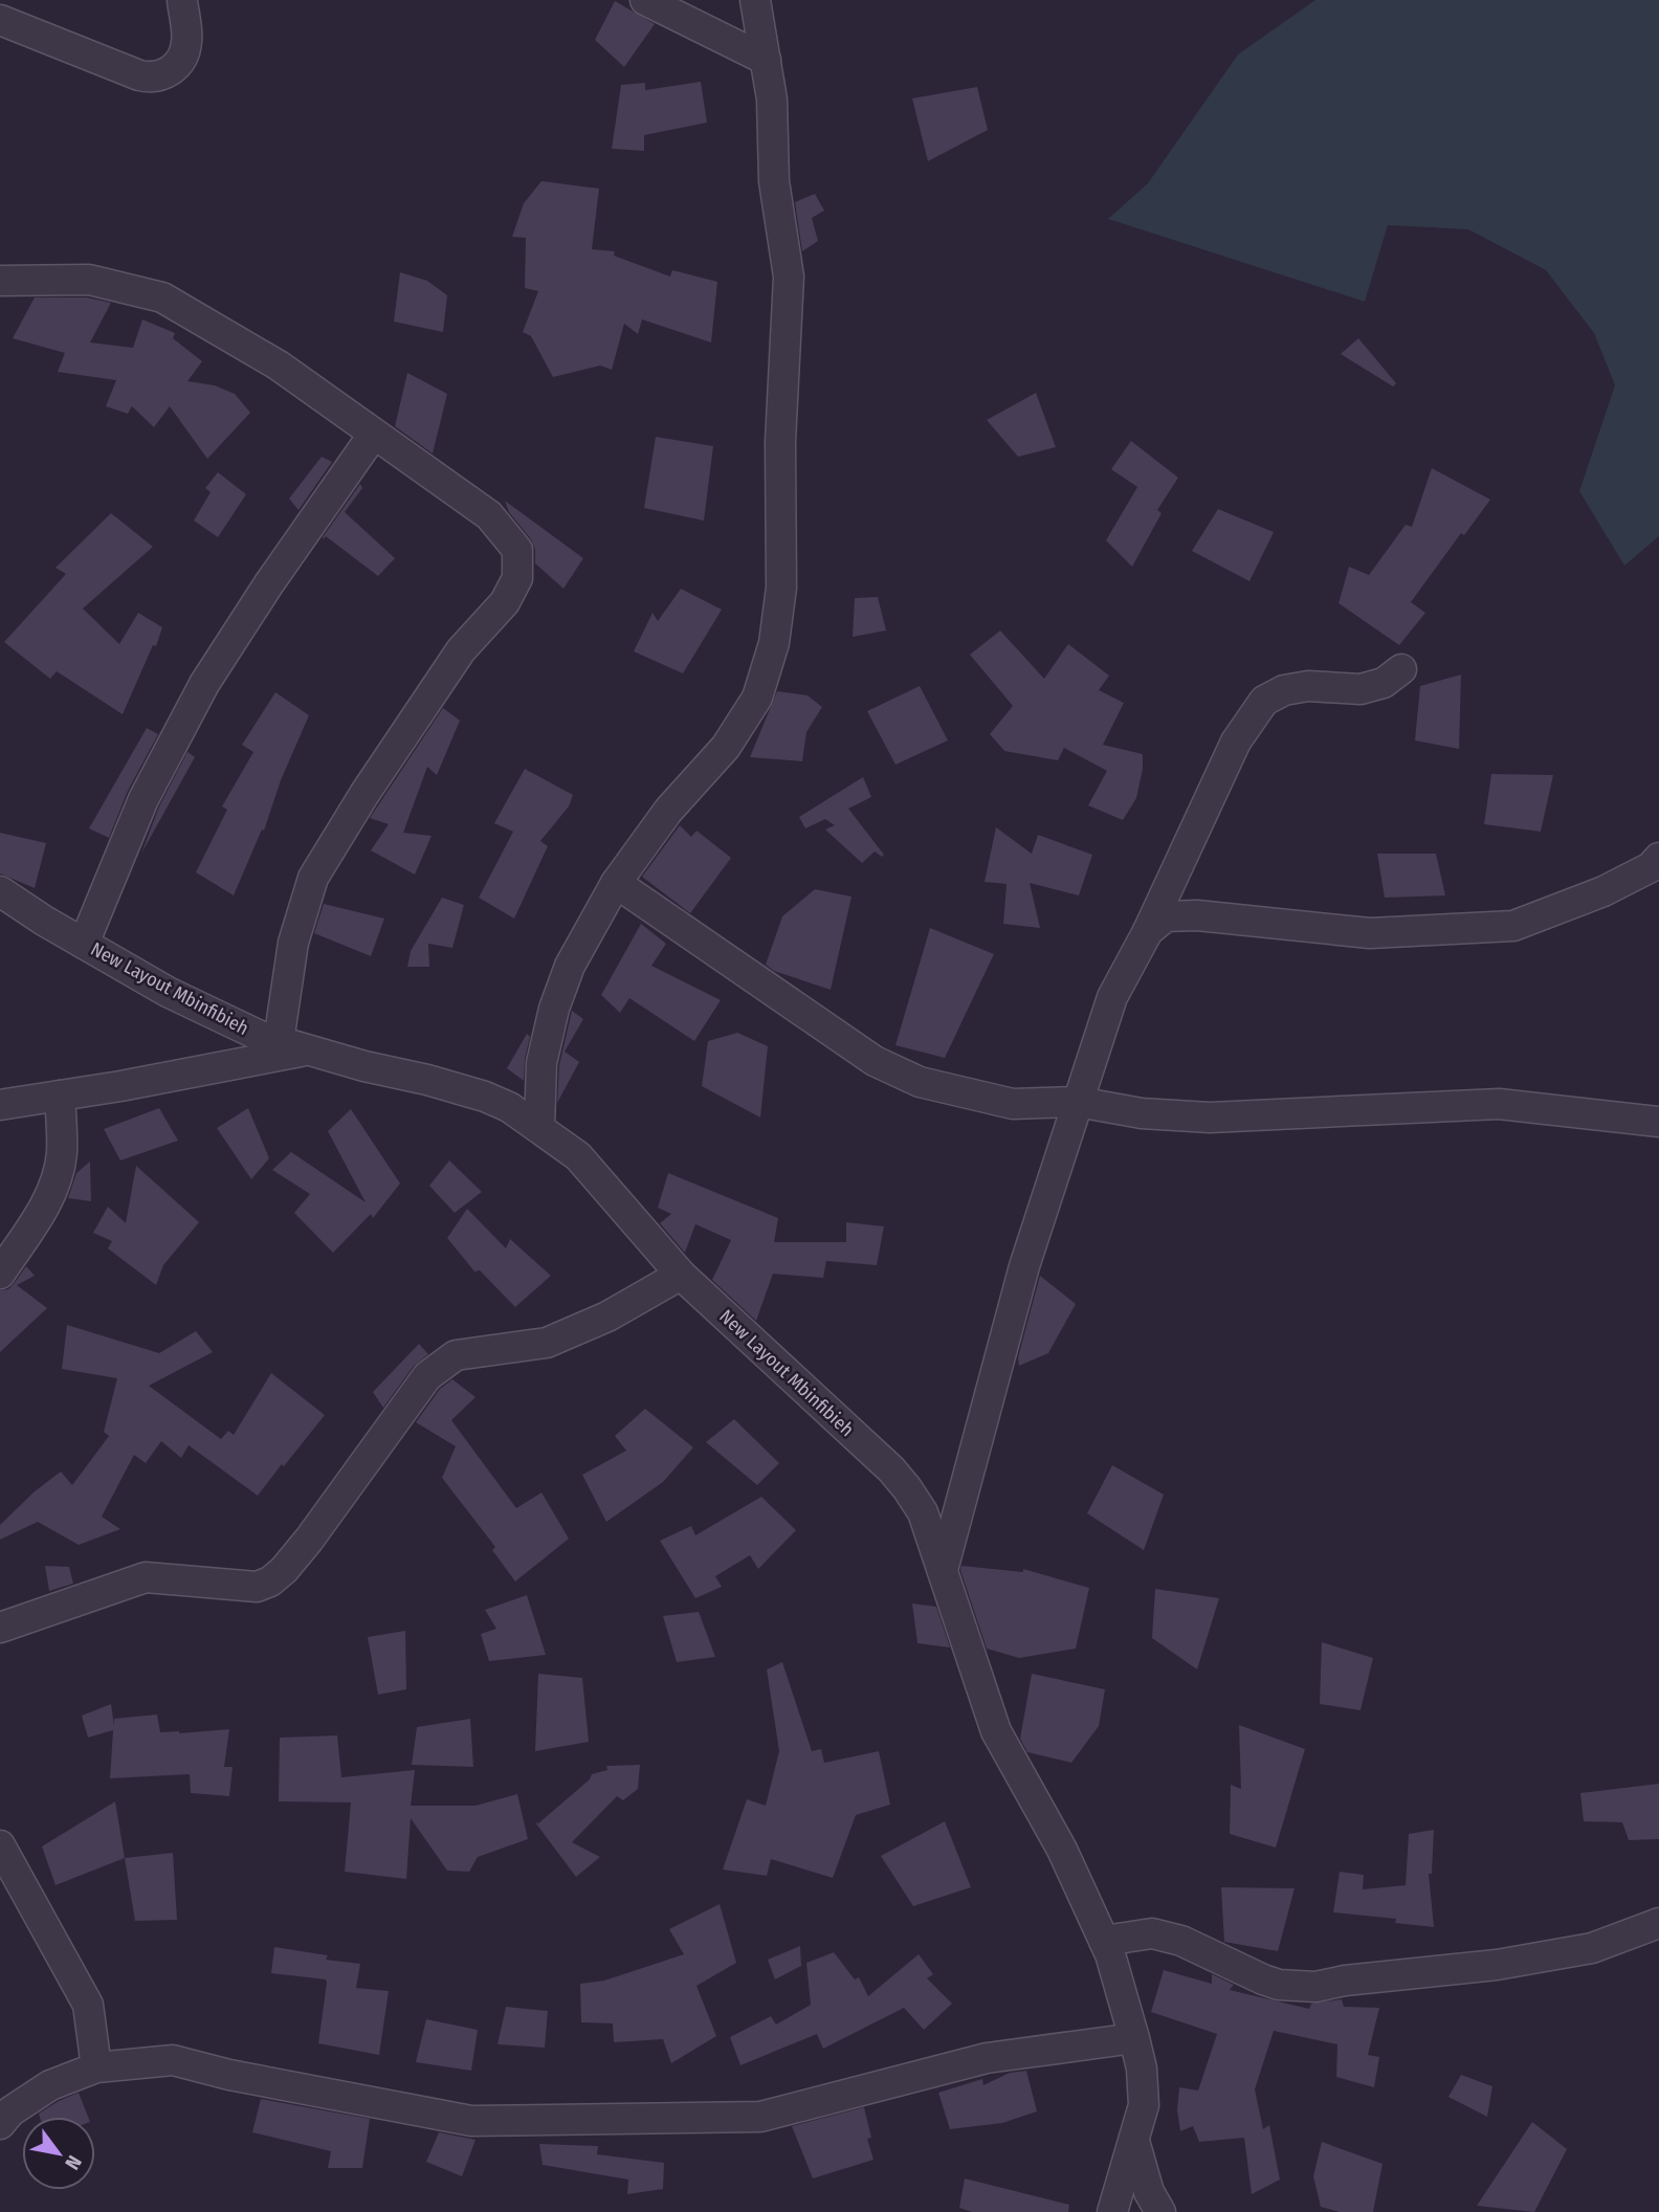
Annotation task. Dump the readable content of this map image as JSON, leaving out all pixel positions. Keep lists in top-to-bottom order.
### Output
{
  "streets": {
    "street": ["New Layout Mbinfibieh"]
  },
  "north": "bottom right"
}
